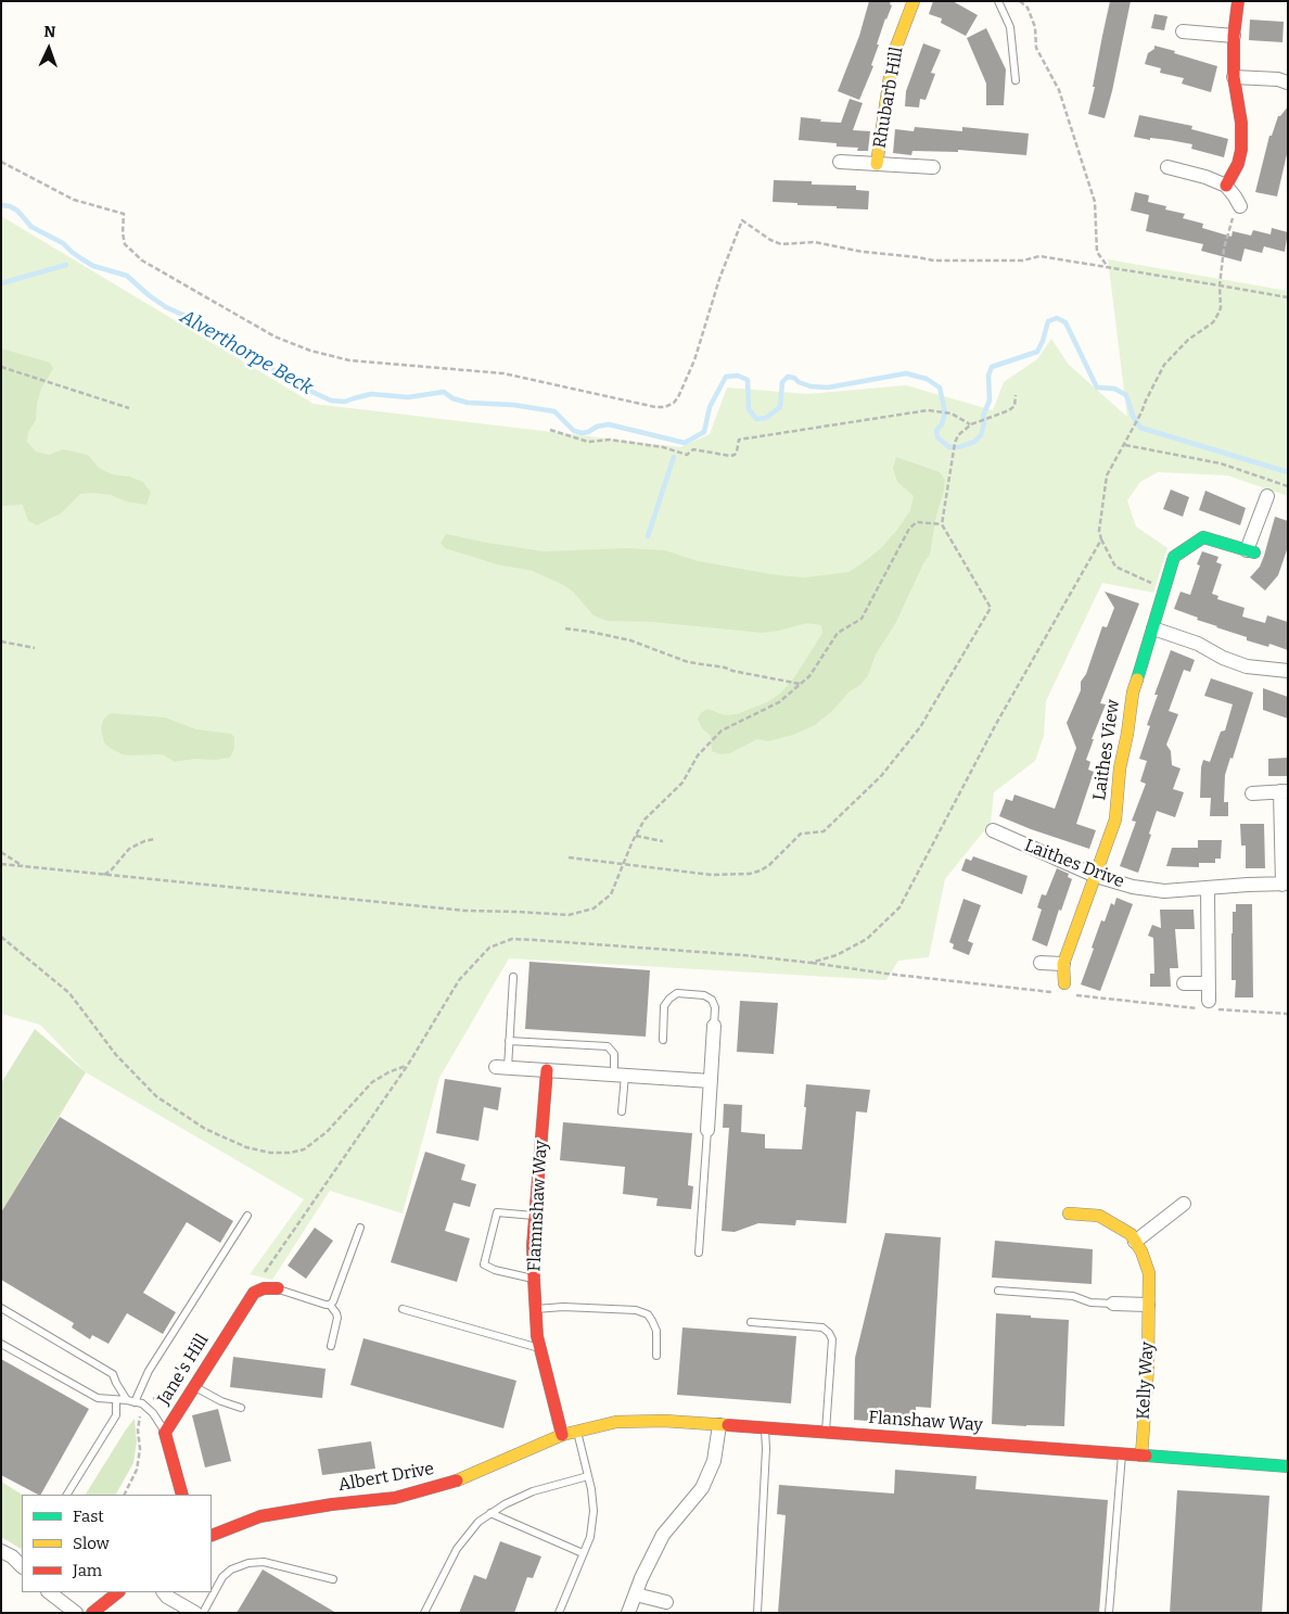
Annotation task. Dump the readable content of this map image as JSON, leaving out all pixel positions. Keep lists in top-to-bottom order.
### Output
{
  "streets": {
    "street": [
      "Rhubarb Hill",
      "Laithes View",
      "Laithes Drive",
      "Flamnshaw Way",
      "Jane's Hill",
      "Kelly Way",
      "Flanshaw Way",
      "Albert Drive"
    ]
  },
  "crossings": [
    ["Laithes View", "Laithes Drive"],
    ["Flamnshaw Way", "Flanshaw Way"],
    ["Flamnshaw Way", "Albert Drive"],
    ["Kelly Way", "Flanshaw Way"],
    ["Flanshaw Way", "Albert Drive"]
  ],
  "water": ["Alverthorpe Beck"],
  "legend": ["Fast", "Slow", "Jam"],
  "north": "top"
}
